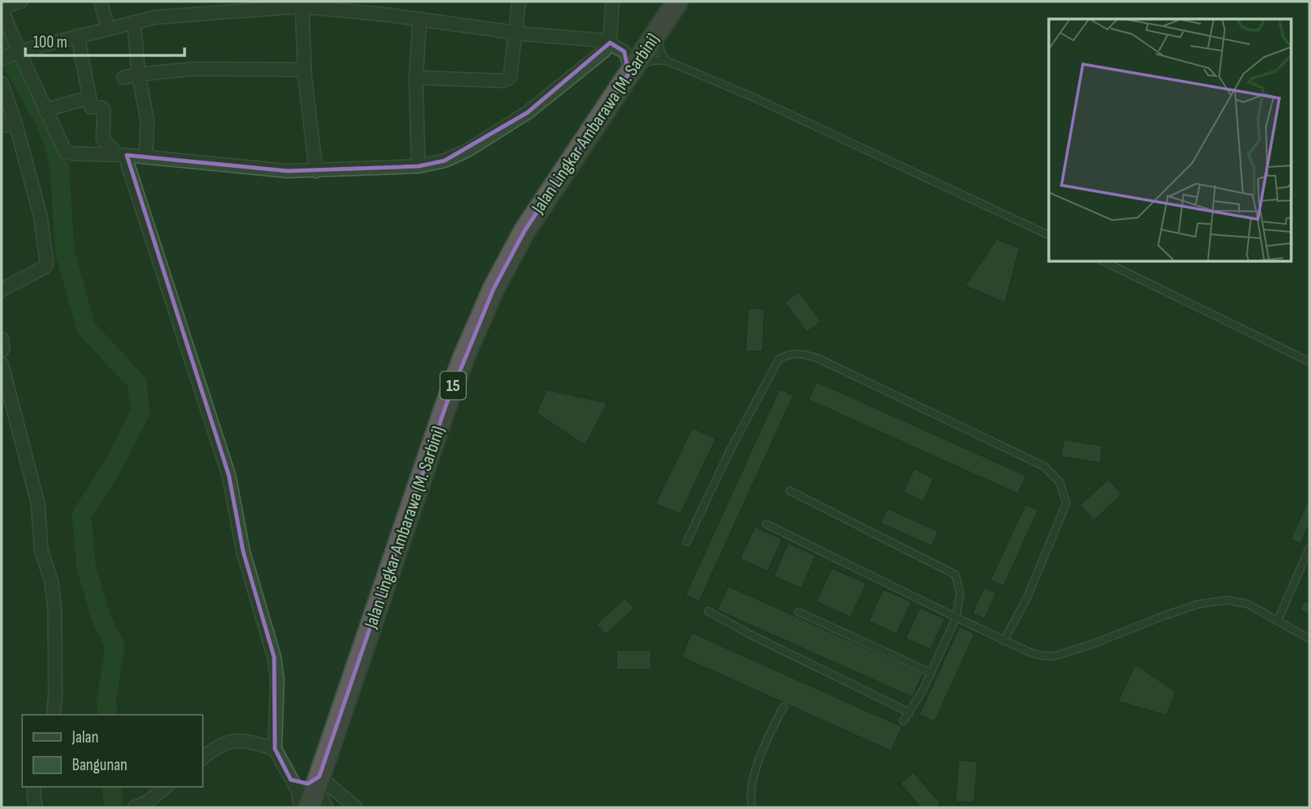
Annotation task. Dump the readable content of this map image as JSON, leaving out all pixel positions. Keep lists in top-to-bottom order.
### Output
{
  "streets": {
    "highway": ["Jalan Lingkar Ambarawa (M. Sarbini)", "15"]
  },
  "legend": ["Jalan", "Bangunan"],
  "scale_bar": "100 m"
}
